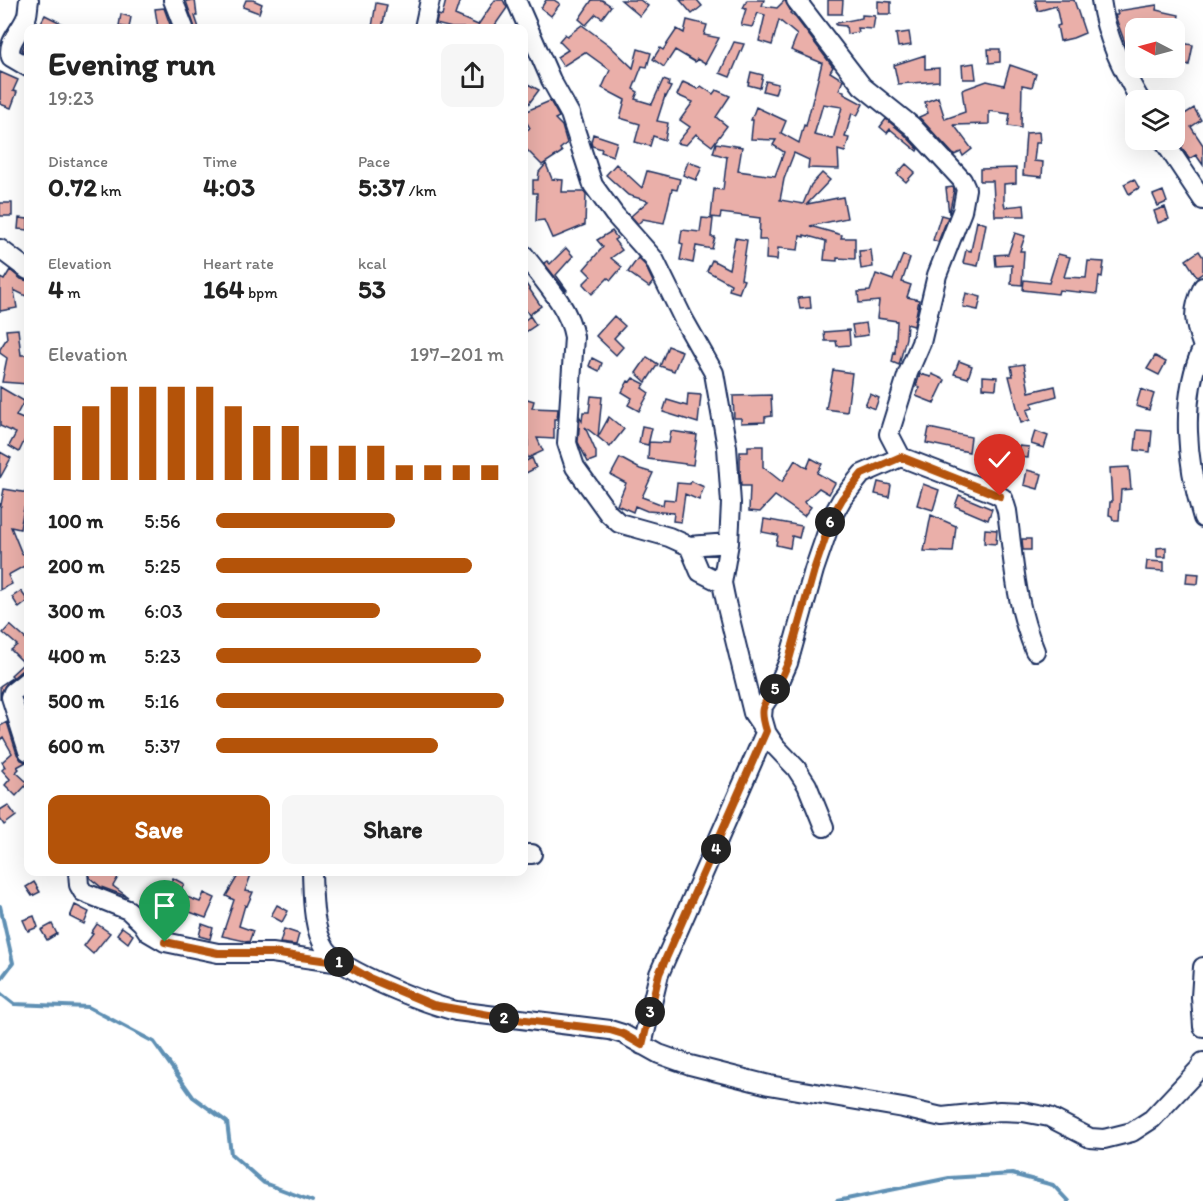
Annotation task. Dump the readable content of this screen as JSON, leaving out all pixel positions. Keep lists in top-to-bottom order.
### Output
{
  "north": "left",
  "page": {
    "heading": ["Evening run", "19:23"],
    "stats": [
      ["Distance", "0.72 km"],
      ["Time", "4:03"],
      ["Pace", "5:37 /km"],
      ["Elevation", "4 m"],
      ["Heart rate", "164 bpm"],
      ["kcal", "53"]
    ],
    "chart": ["Elevation", "197–201 m"],
    "list": [
      {
        "name": "100 m",
        "note": "5:56"
      },
      {
        "name": "200 m",
        "note": "5:25"
      },
      {
        "name": "300 m",
        "note": "6:03"
      },
      {
        "name": "400 m",
        "note": "5:23"
      },
      {
        "name": "500 m",
        "note": "5:16"
      },
      {
        "name": "600 m",
        "note": "5:37"
      }
    ],
    "pins": [
      "6",
      "5",
      "4",
      "1",
      "3",
      "2"
    ],
    "buttons": ["Save", "Share"]
  }
}
